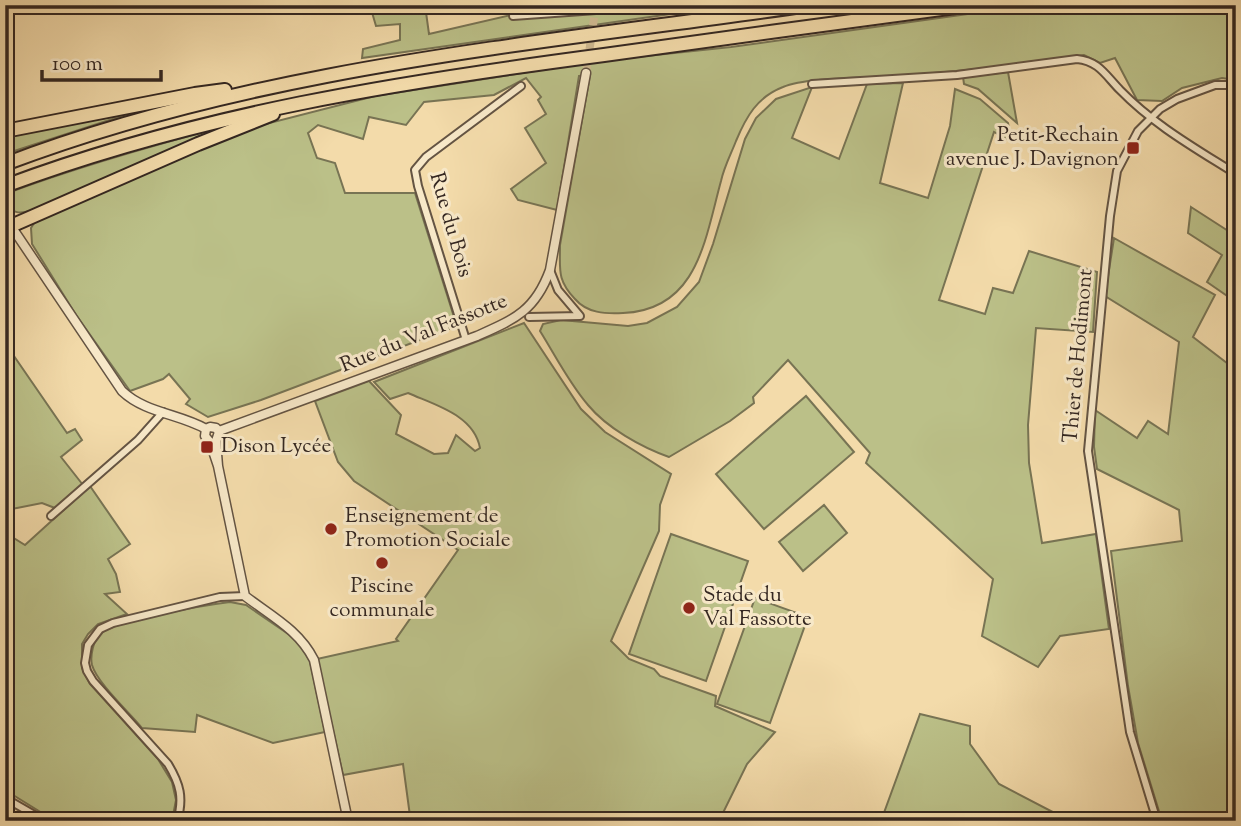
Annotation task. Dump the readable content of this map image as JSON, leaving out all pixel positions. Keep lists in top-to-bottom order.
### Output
{
  "streets": {
    "street": ["Rue du Bois", "Rue du Val Fassotte", "Thier de Hodimont"]
  },
  "crossings": [
    ["Rue du Bois", "Rue du Val Fassotte"]
  ],
  "places": {
    "transit": ["Petit-Rechain avenue J. Davignon", "Dison Lycée"],
    "other": ["Enseignement de Promotion Sociale", "Piscine communale", "Stade du Val Fassotte"]
  },
  "scale_bar": "100 m"
}
